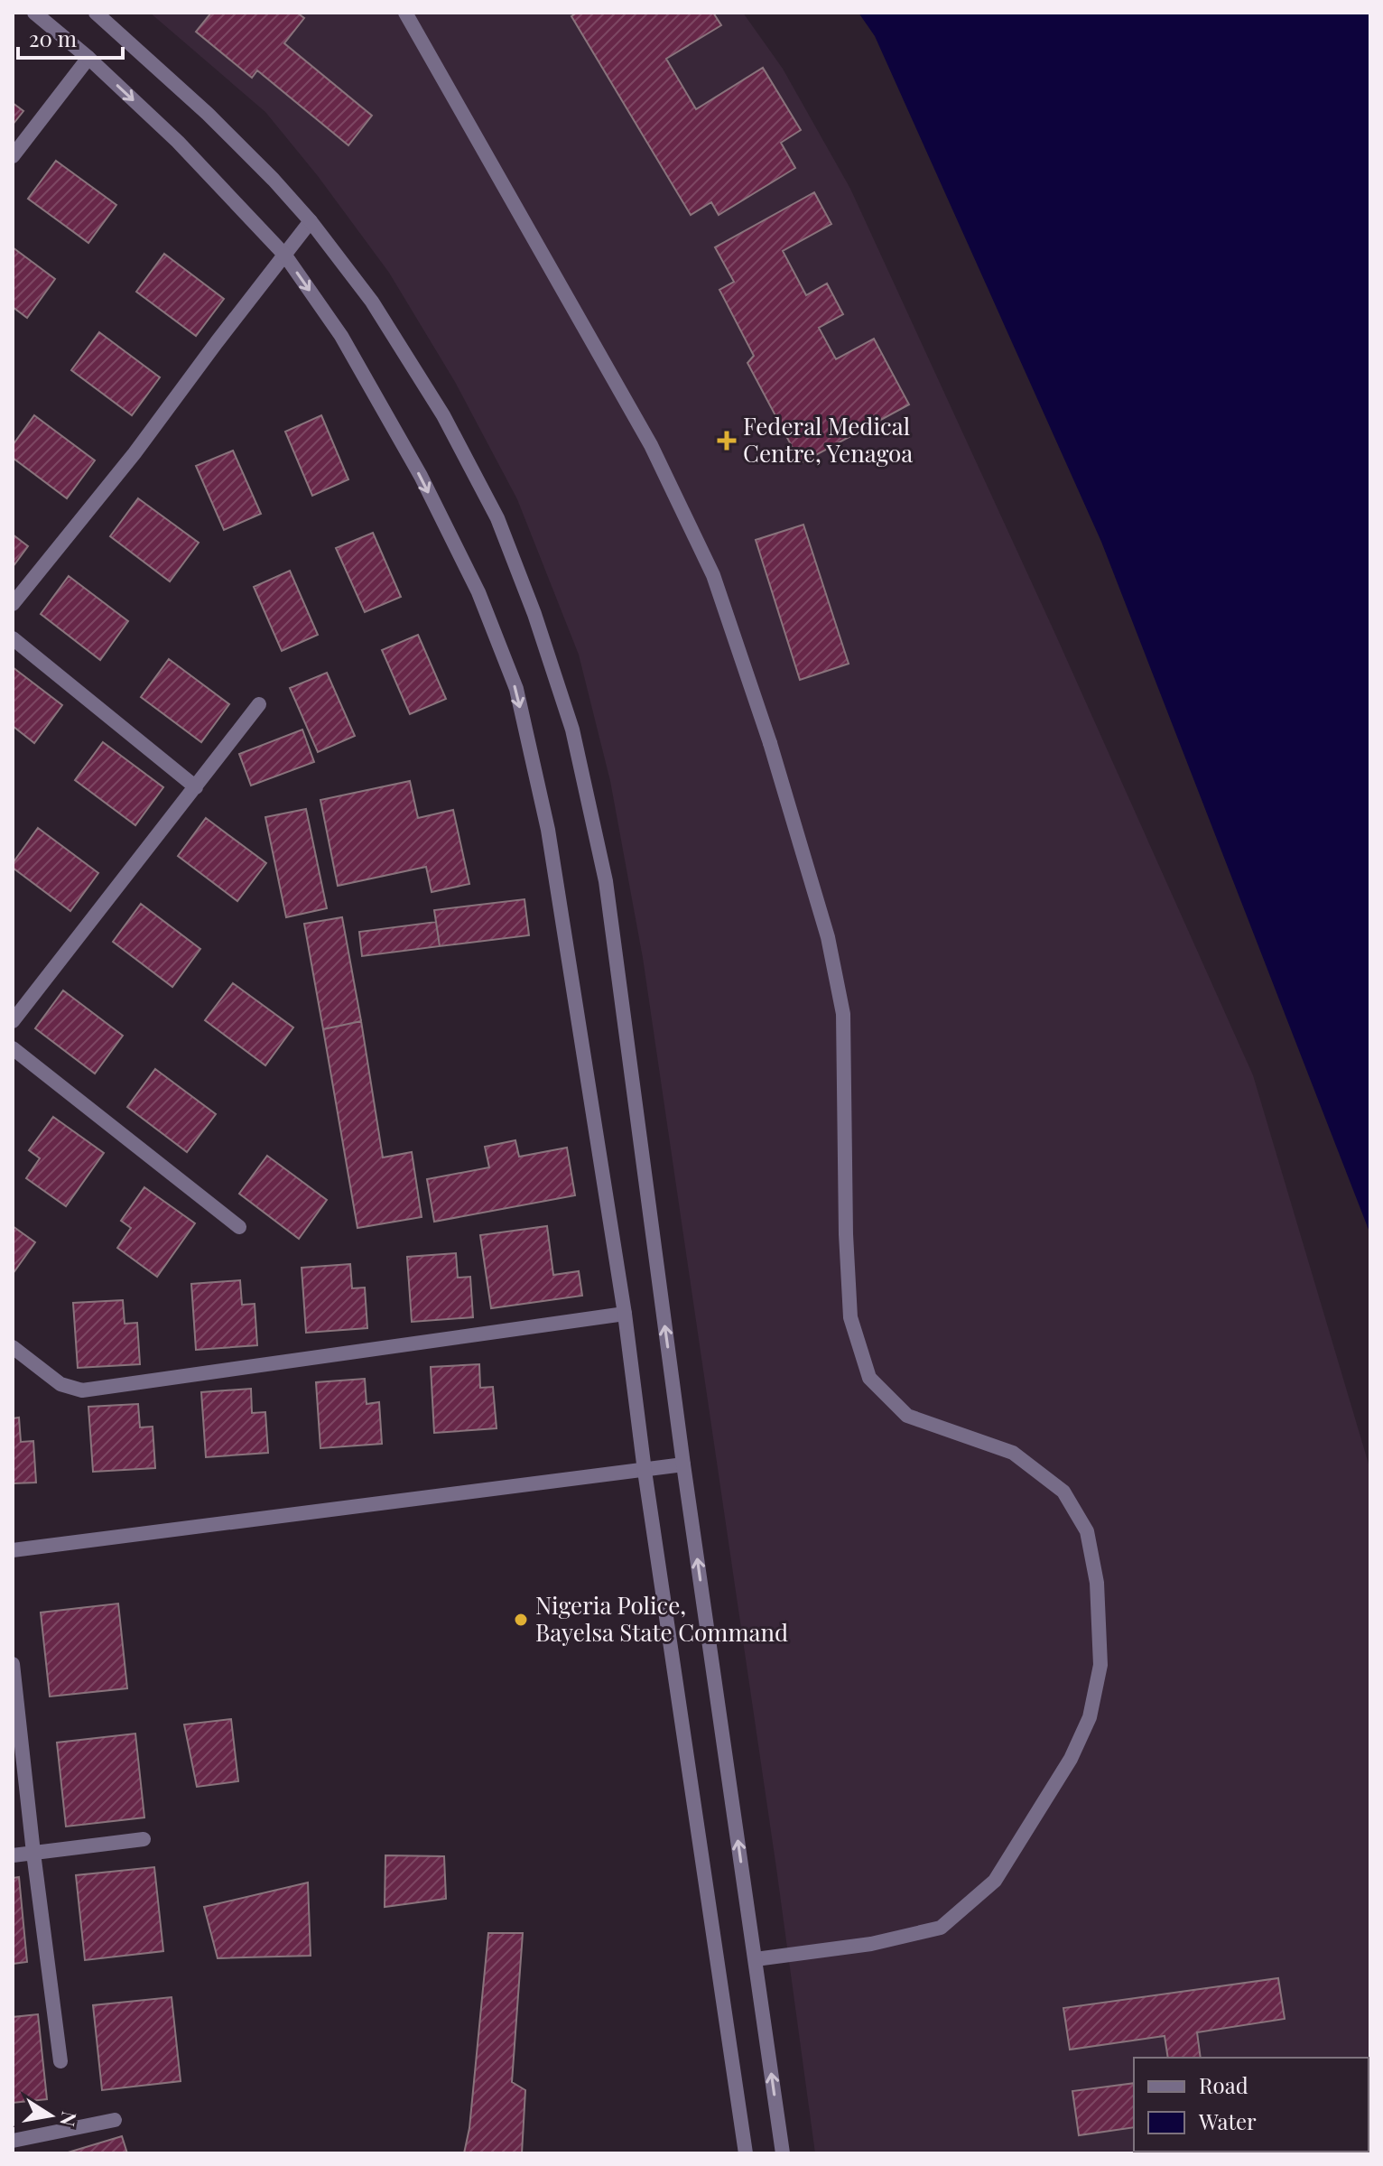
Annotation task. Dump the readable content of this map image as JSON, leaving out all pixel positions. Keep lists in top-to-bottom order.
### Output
{
  "places": {
    "health": ["Federal Medical Centre, Yenagoa"],
    "other": ["Nigeria Police, Bayelsa State Command"]
  },
  "legend": ["Road", "Water"],
  "scale_bar": "20 m",
  "north": "right"
}
